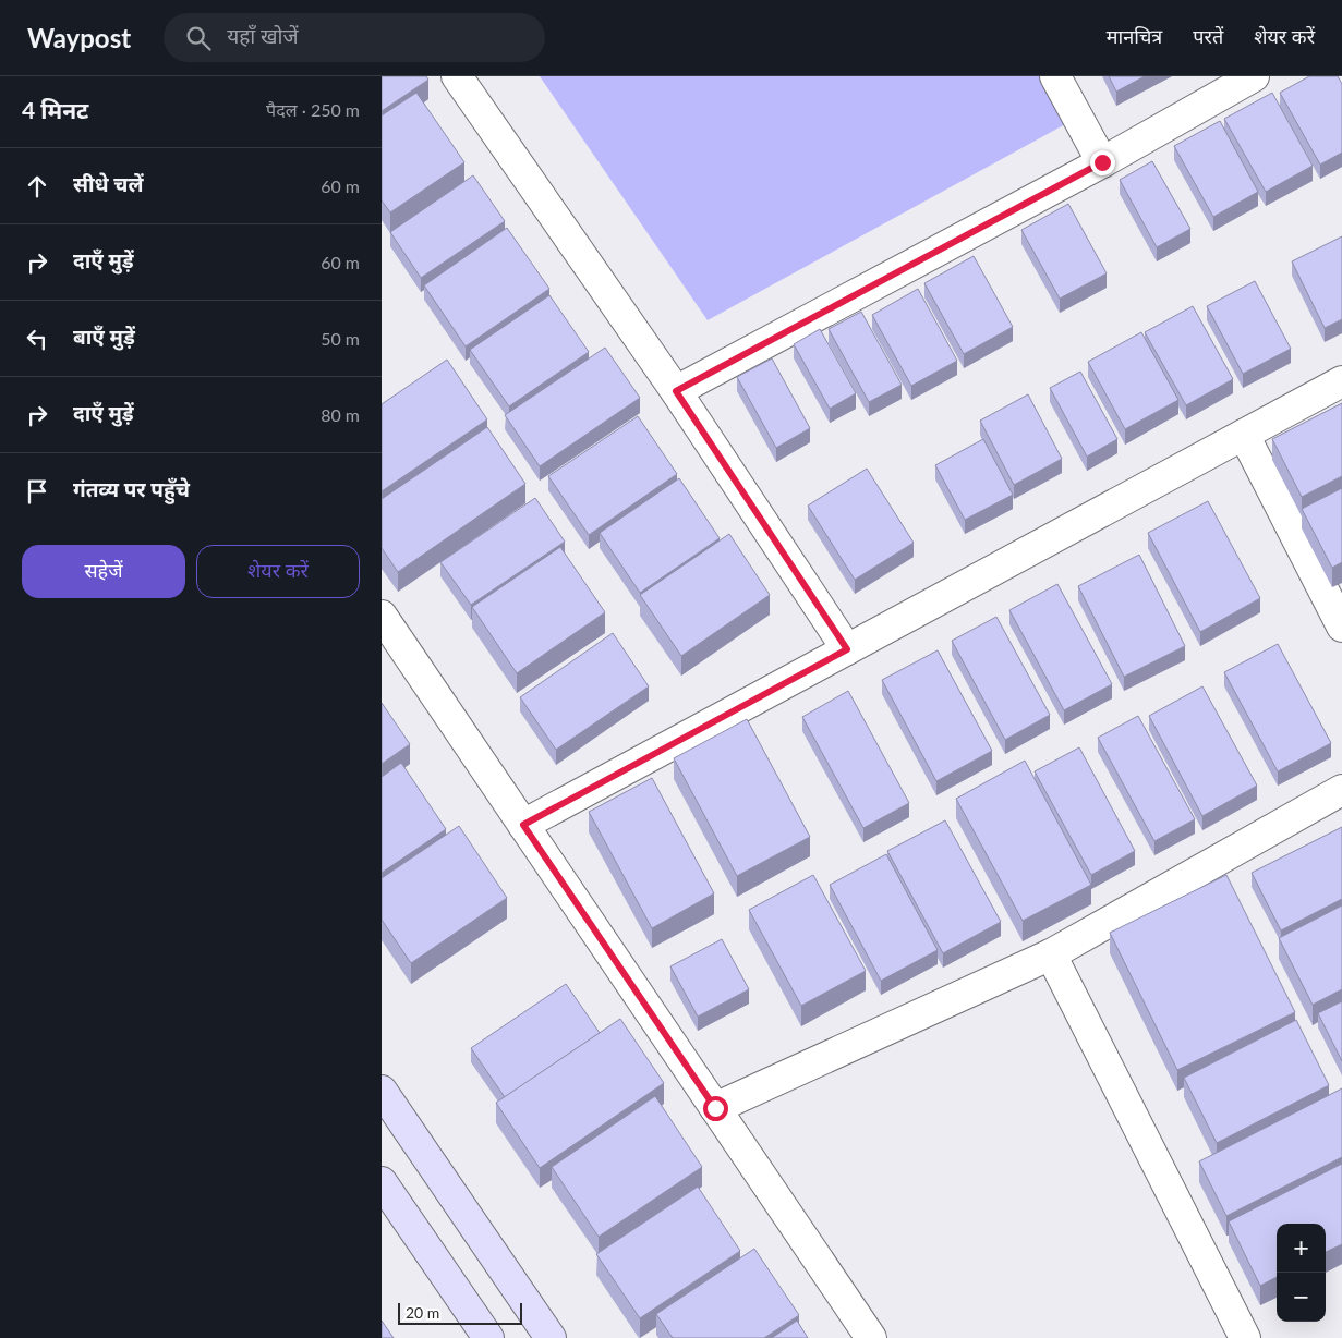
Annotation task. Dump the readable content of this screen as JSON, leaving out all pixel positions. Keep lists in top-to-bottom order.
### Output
{
  "scale_bar": "20 m",
  "page": {
    "header": "Waypost",
    "search": "यहाँ खोजें",
    "nav": ["मानचित्र", "परतें", "शेयर करें"],
    "heading": ["4 मिनट", "पैदल · 250 m"],
    "list": [
      ["सीधे चलें", "60 m"],
      ["दाएँ मुड़ें", "60 m"],
      ["बाएँ मुड़ें", "50 m"],
      ["दाएँ मुड़ें", "80 m"],
      "गंतव्य पर पहुँचे"
    ],
    "buttons": ["सहेजें", "शेयर करें"],
    "map_buttons": ["+", "−"],
    "scale": "20 m"
  }
}
